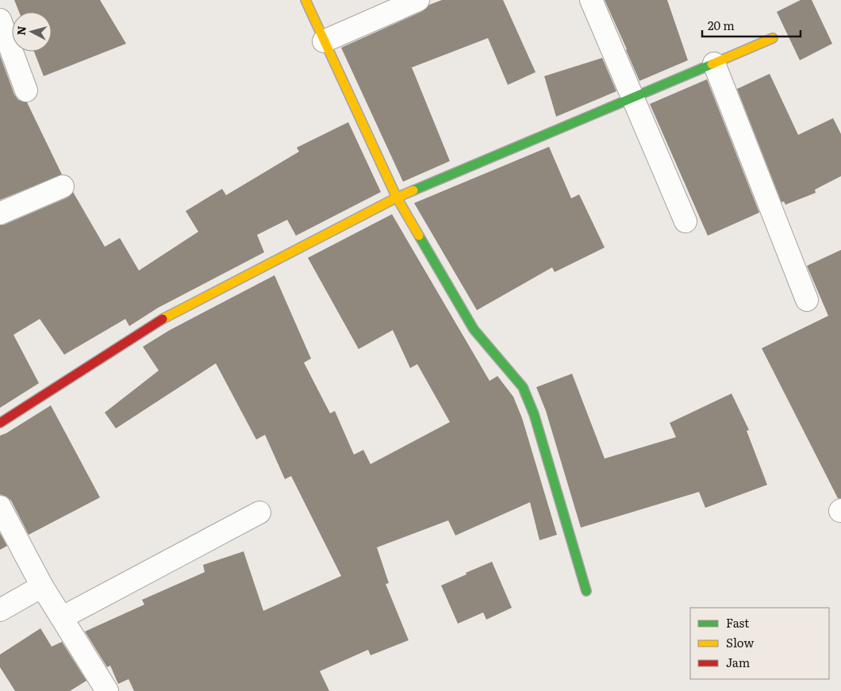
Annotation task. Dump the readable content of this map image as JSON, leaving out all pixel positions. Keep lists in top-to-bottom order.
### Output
{
  "legend": ["Fast", "Slow", "Jam"],
  "scale_bar": "20 m",
  "north": "left"
}
